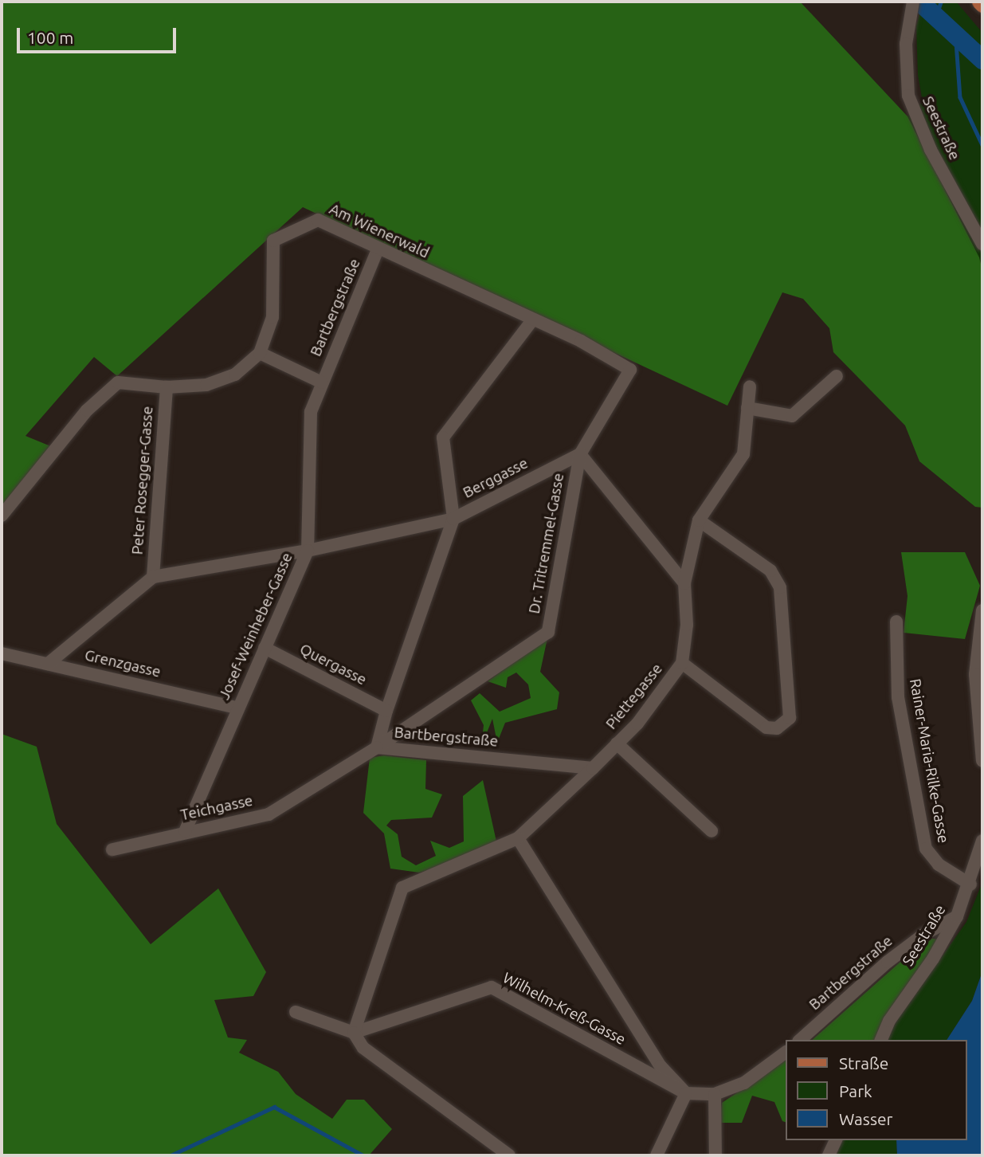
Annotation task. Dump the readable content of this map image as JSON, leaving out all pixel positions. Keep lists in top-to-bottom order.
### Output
{
  "streets": {
    "street": [
      "Seestraße",
      "Am Wienerwald",
      "Bartbergstraße",
      "Berggasse",
      "Peter Rosegger-Gasse",
      "Dr. Tritremmel-Gasse",
      "Josef-Weinheber-Gasse",
      "Grenzgasse",
      "Quergasse",
      "Piettegasse",
      "Rainer-Maria-Rilke-Gasse",
      "Teichgasse",
      "Wilhelm-Kreß-Gasse"
    ]
  },
  "crossings": [
    ["Seestraße", "Bartbergstraße"],
    ["Seestraße", "Rainer-Maria-Rilke-Gasse"],
    ["Am Wienerwald", "Bartbergstraße"],
    ["Am Wienerwald", "Berggasse"],
    ["Am Wienerwald", "Dr. Tritremmel-Gasse"],
    ["Bartbergstraße", "Berggasse"],
    ["Bartbergstraße", "Dr. Tritremmel-Gasse"],
    ["Bartbergstraße", "Josef-Weinheber-Gasse"],
    ["Bartbergstraße", "Quergasse"],
    ["Bartbergstraße", "Piettegasse"],
    ["Bartbergstraße", "Teichgasse"],
    ["Berggasse", "Dr. Tritremmel-Gasse"],
    ["Peter Rosegger-Gasse", "Josef-Weinheber-Gasse"],
    ["Dr. Tritremmel-Gasse", "Teichgasse"],
    ["Josef-Weinheber-Gasse", "Grenzgasse"],
    ["Josef-Weinheber-Gasse", "Quergasse"],
    ["Josef-Weinheber-Gasse", "Teichgasse"]
  ],
  "legend": ["Straße", "Park", "Wasser"],
  "scale_bar": "100 m"
}
